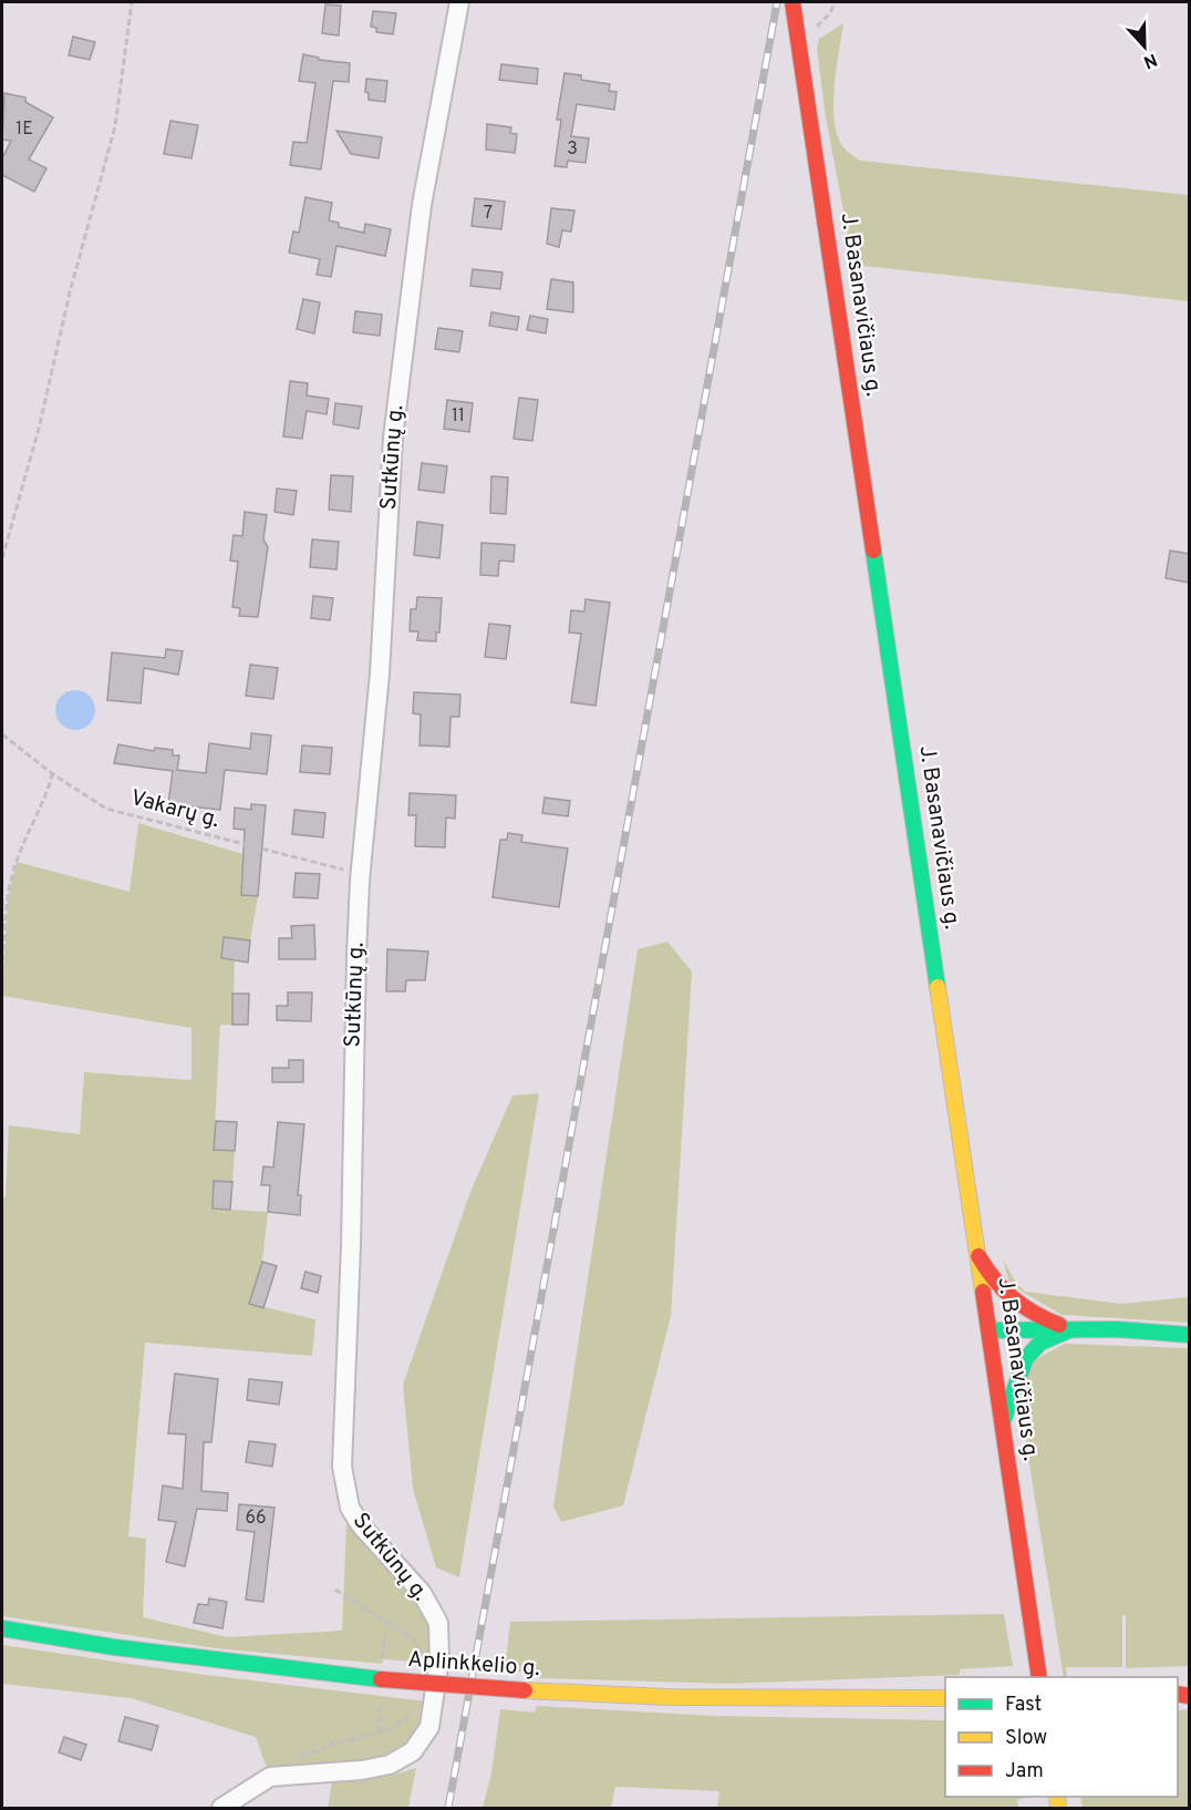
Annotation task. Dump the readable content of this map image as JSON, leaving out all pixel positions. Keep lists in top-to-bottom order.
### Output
{
  "streets": {
    "main road": ["J. Basanavičiaus g.", "Aplinkkelio g."],
    "street": ["Sutkūnų g."],
    "path": ["Vakarų g."]
  },
  "crossings": [
    ["Sutkūnų g.", "Vakarų g."]
  ],
  "house_numbers": [
    "1E",
    "3",
    "7",
    "11",
    "66"
  ],
  "legend": ["Fast", "Slow", "Jam"],
  "north": "bottom"
}
